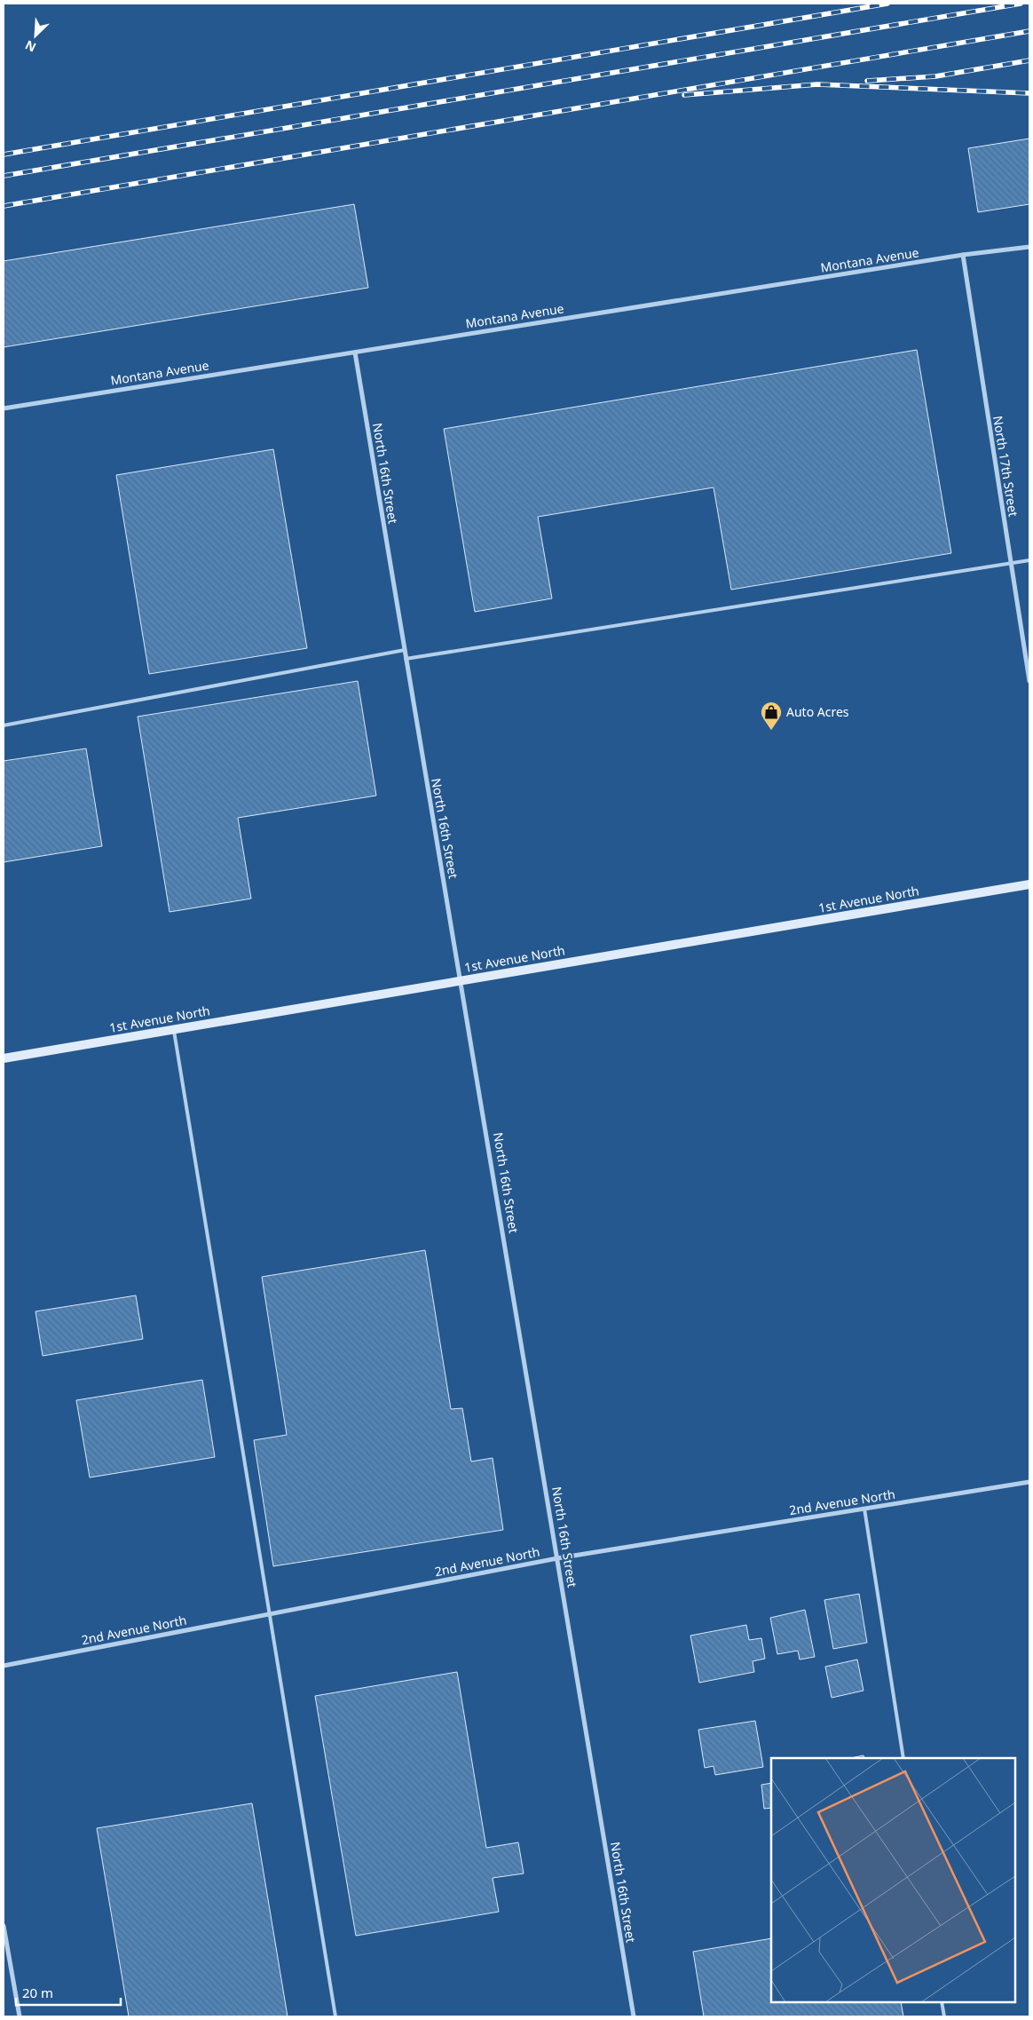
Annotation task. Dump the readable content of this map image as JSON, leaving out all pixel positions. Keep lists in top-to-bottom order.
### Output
{
  "streets": {
    "main road": ["1st Avenue North"],
    "street": [
      "Montana Avenue",
      "North 17th Street",
      "North 16th Street",
      "2nd Avenue North"
    ]
  },
  "crossings": [
    ["Montana Avenue", "North 17th Street"],
    ["Montana Avenue", "North 16th Street"],
    ["North 16th Street", "1st Avenue North"],
    ["North 16th Street", "2nd Avenue North"]
  ],
  "places": {
    "shop": ["Auto Acres"]
  },
  "scale_bar": "20 m",
  "north": "bottom left"
}
